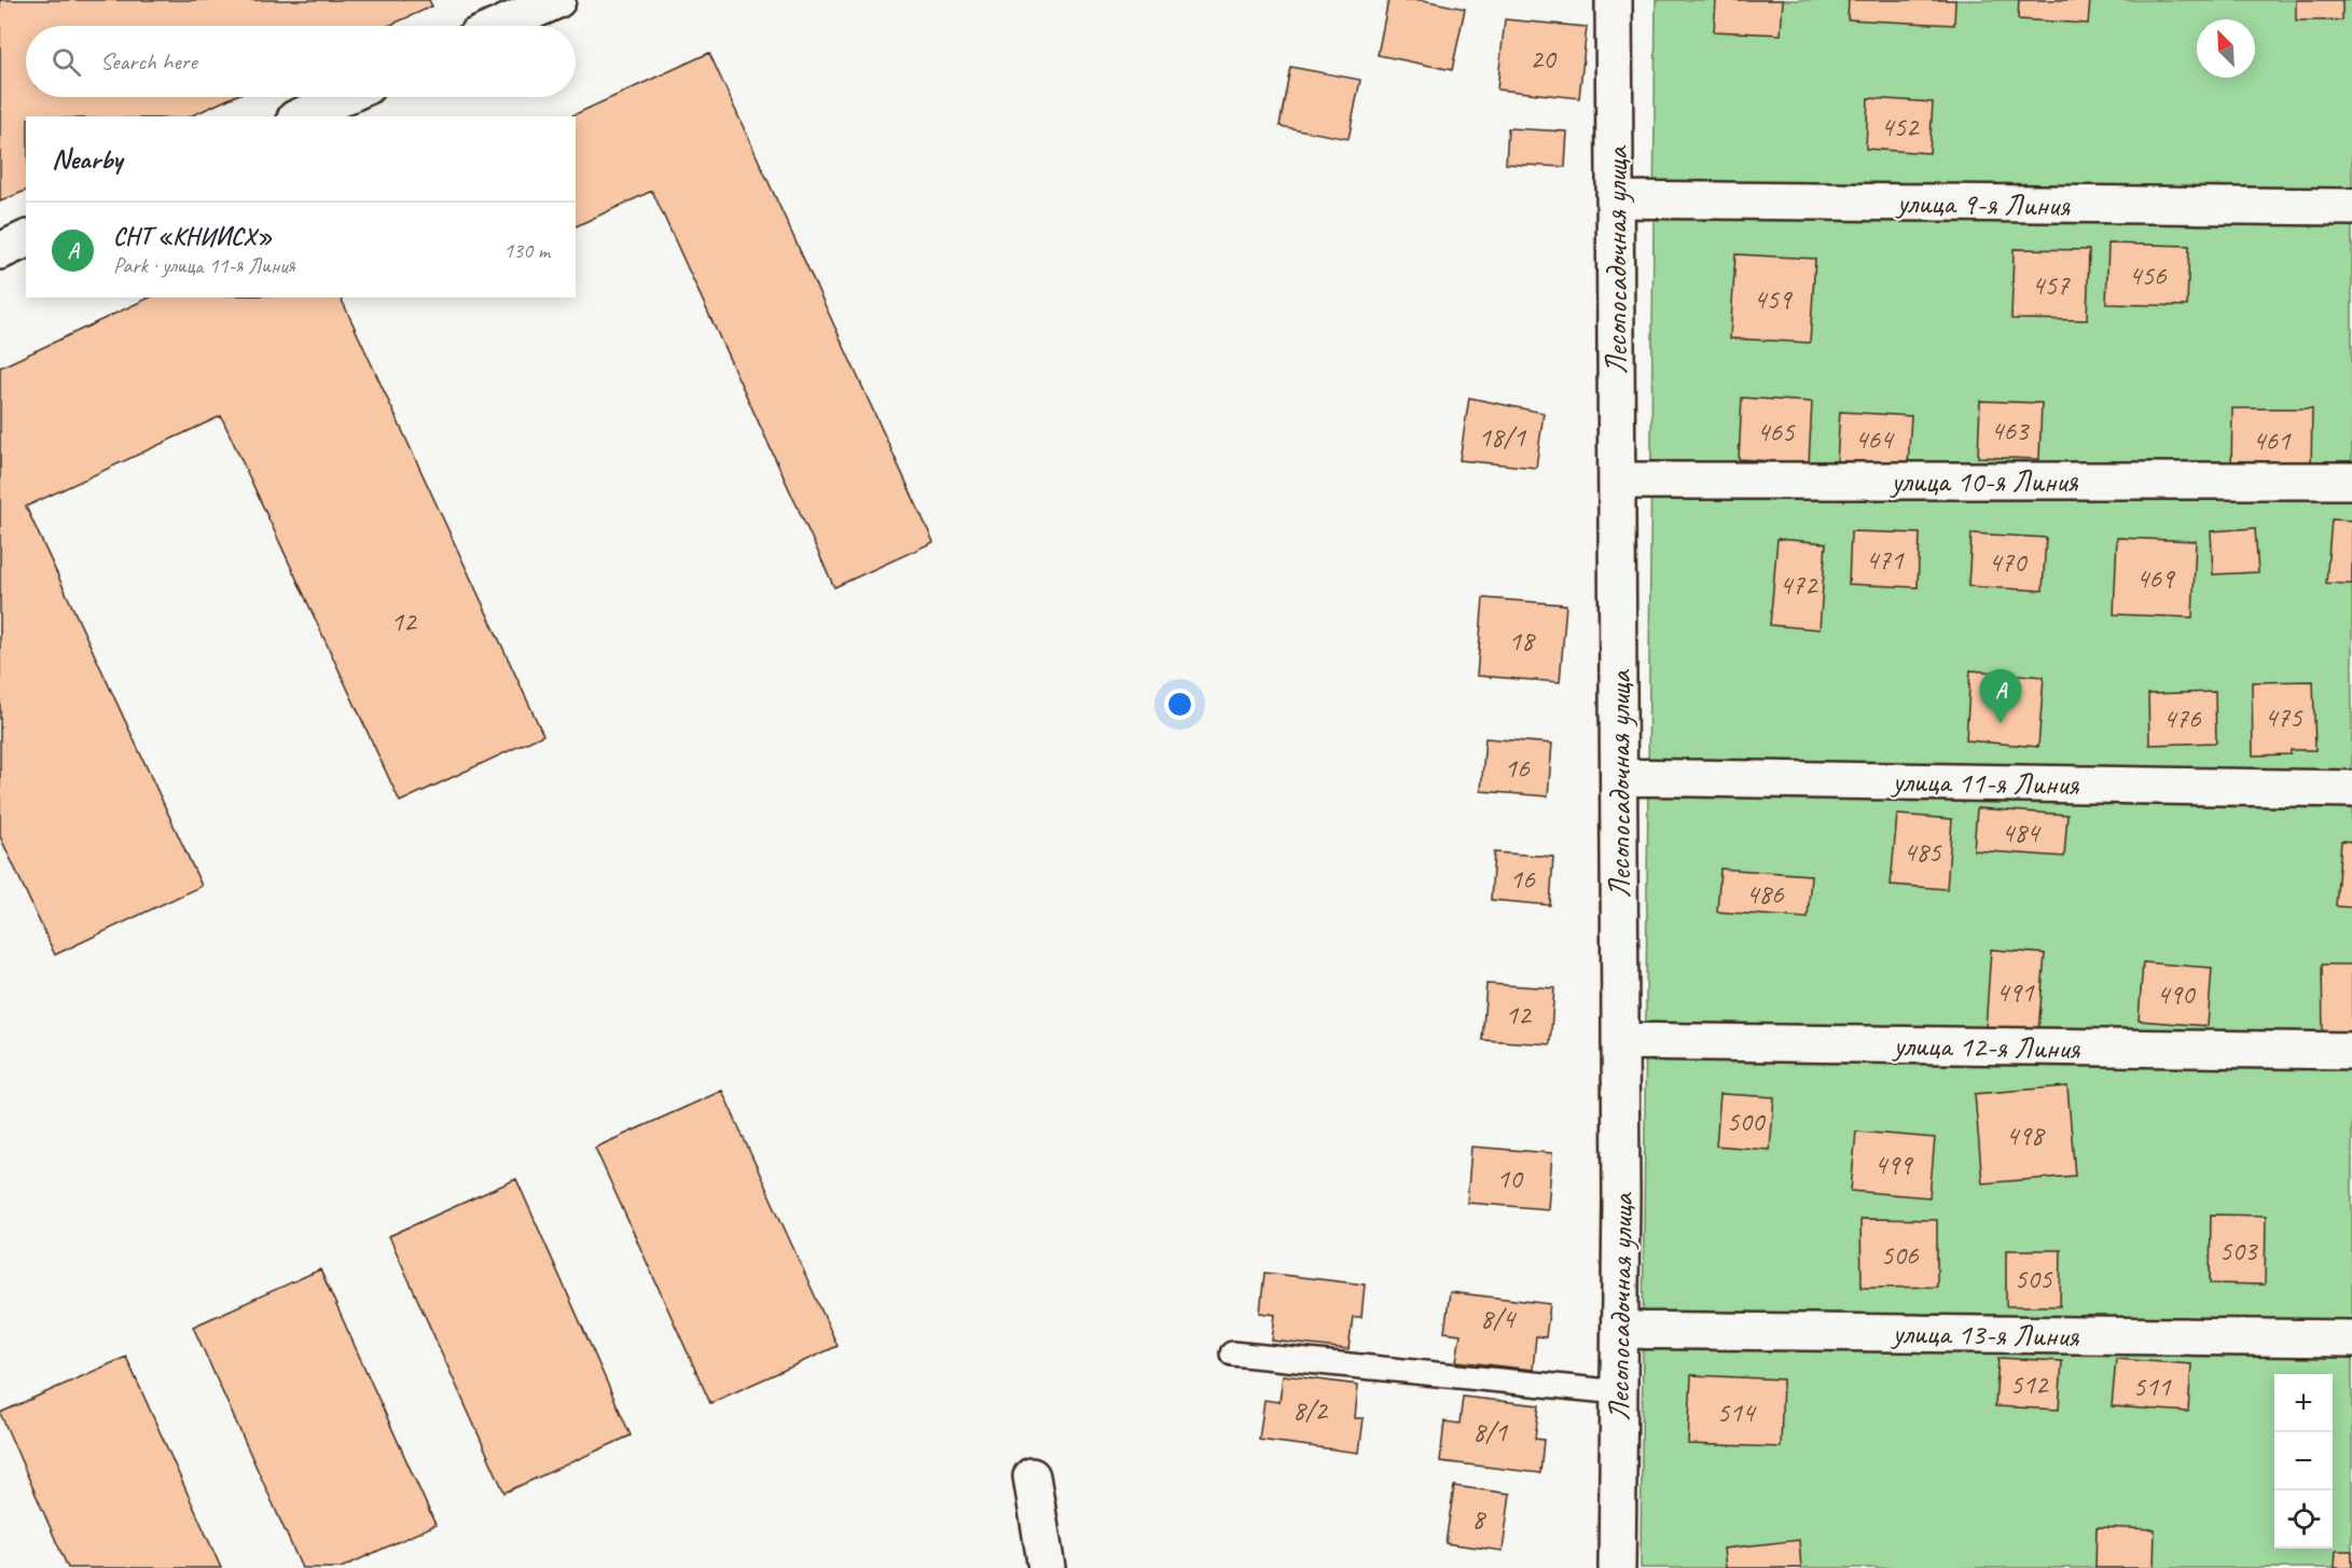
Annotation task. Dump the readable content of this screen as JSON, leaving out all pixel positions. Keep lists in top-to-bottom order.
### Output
{
  "streets": {
    "street": [
      "улица 9-я Линия",
      "Лесопосадочная улица",
      "улица 10-я Линия",
      "улица 11-я Линия",
      "улица 12-я Линия",
      "улица 13-я Линия"
    ]
  },
  "crossings": [
    ["улица 9-я Линия", "Лесопосадочная улица"],
    ["Лесопосадочная улица", "улица 10-я Линия"],
    ["Лесопосадочная улица", "улица 11-я Линия"],
    ["Лесопосадочная улица", "улица 12-я Линия"],
    ["Лесопосадочная улица", "улица 13-я Линия"]
  ],
  "house_numbers": [
    "20",
    "452",
    "456",
    "457",
    "459",
    "463",
    "465",
    "18/1",
    "464",
    "461",
    "471",
    "470",
    "469",
    "472",
    "12",
    "18",
    "475",
    "476",
    "16",
    "484",
    "485",
    "16",
    "486",
    "491",
    "490",
    "12",
    "500",
    "498",
    "499",
    "10",
    "503",
    "506",
    "505",
    "8/4",
    "512",
    "511",
    "8/2",
    "514",
    "8/1",
    "8"
  ],
  "north": "top left",
  "page": {
    "search": "Search here",
    "heading": "Nearby",
    "list": [
      {
        "mark": "A",
        "name": "СНТ «КНИИСХ»",
        "note": "Park · улица 11-я Линия",
        "value": "130 m"
      }
    ],
    "pins": "A",
    "map_buttons": ["+", "−"]
  }
}
